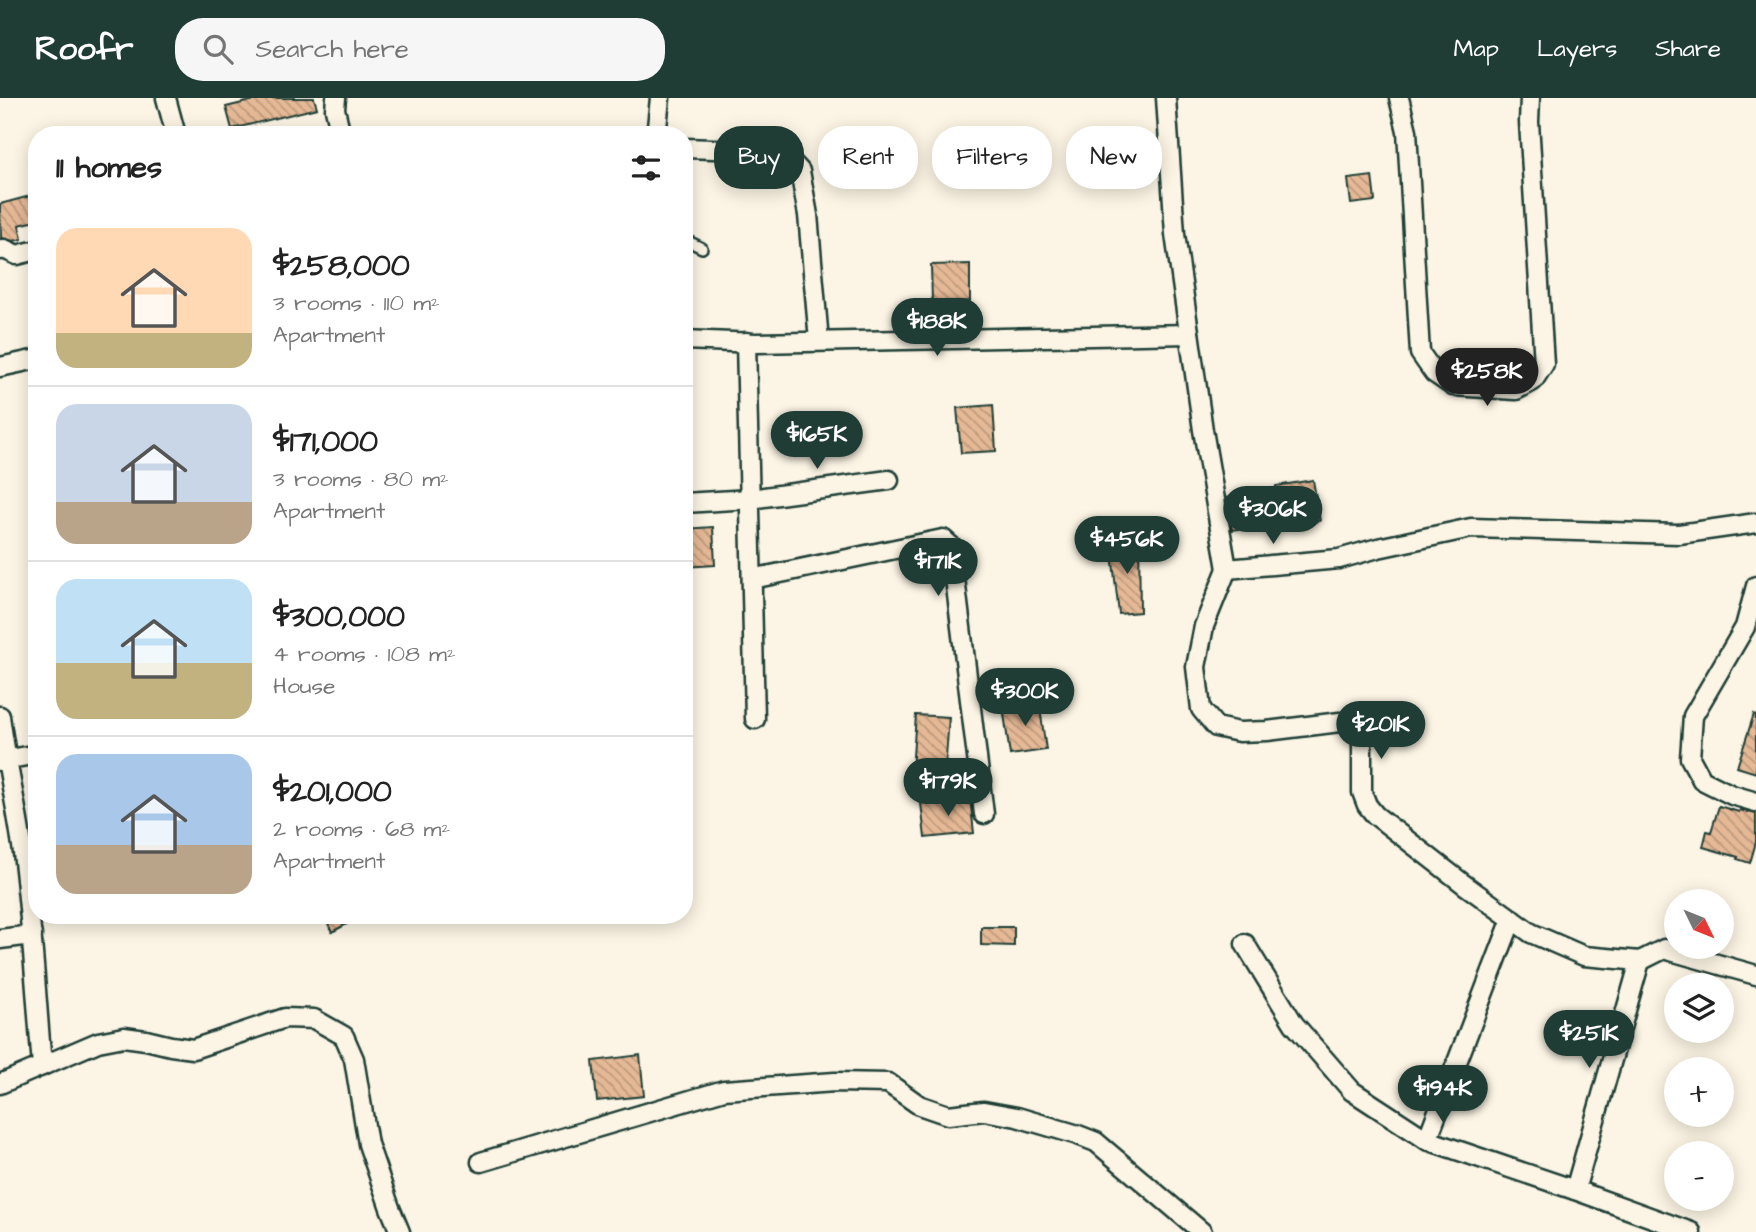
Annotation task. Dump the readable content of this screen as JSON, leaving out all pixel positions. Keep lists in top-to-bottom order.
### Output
{
  "north": "bottom right",
  "page": {
    "header": "Roofr",
    "search": "Search here",
    "nav": ["Map", "Layers", "Share"],
    "chip": [
      "Buy",
      "Rent",
      "Filters",
      "New"
    ],
    "heading": "11 homes",
    "list": [
      {
        "name": "$258,000",
        "note": "3 rooms · 110 m² · Apartment"
      },
      {
        "name": "$171,000",
        "note": "3 rooms · 80 m² · Apartment"
      },
      {
        "name": "$300,000",
        "note": "4 rooms · 108 m² · House"
      },
      {
        "name": "$201,000",
        "note": "2 rooms · 68 m² · Apartment"
      }
    ],
    "price": [
      "$188K",
      "$258K",
      "$165K",
      "$306K",
      "$456K",
      "$171K",
      "$300K",
      "$201K",
      "$179K",
      "$251K",
      "$194K"
    ],
    "map_buttons": ["+", "−"]
  }
}
